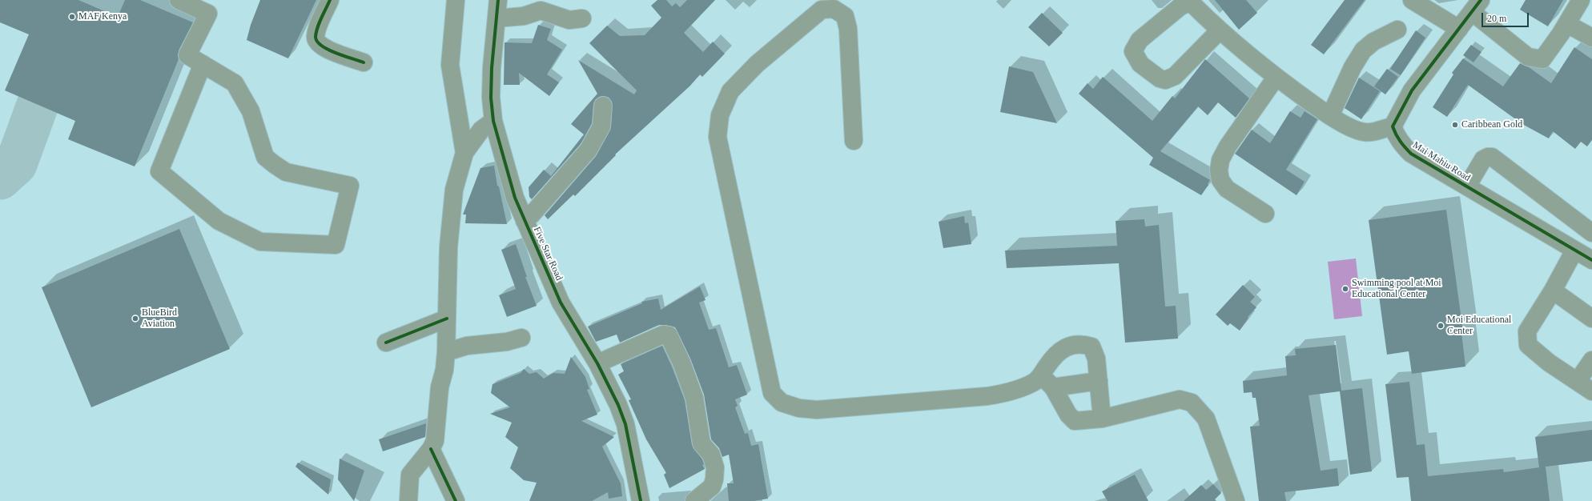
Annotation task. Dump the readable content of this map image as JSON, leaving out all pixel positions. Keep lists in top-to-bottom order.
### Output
{
  "streets": {
    "street": ["Mai Mahiu Road", "Five Star Road"]
  },
  "places": [
    "MAF Kenya",
    "Caribbean Gold",
    "Swimming pool at Moi Educational Center",
    "BlueBird Aviation",
    "Moi Educational Center"
  ],
  "scale_bar": "20 m"
}
